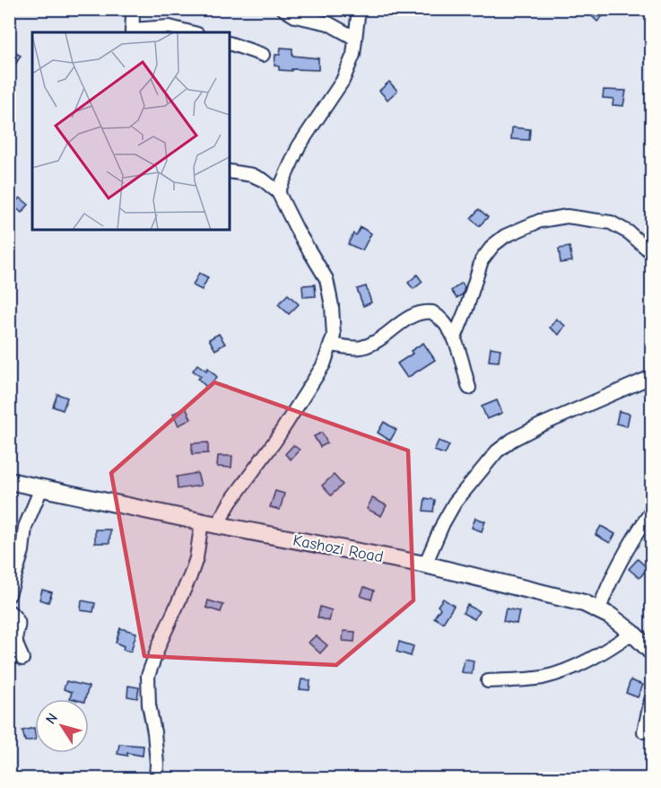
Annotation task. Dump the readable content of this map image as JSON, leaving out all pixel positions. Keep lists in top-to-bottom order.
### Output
{
  "streets": {
    "main road": ["Kashozi Road"]
  },
  "north": "top left"
}
